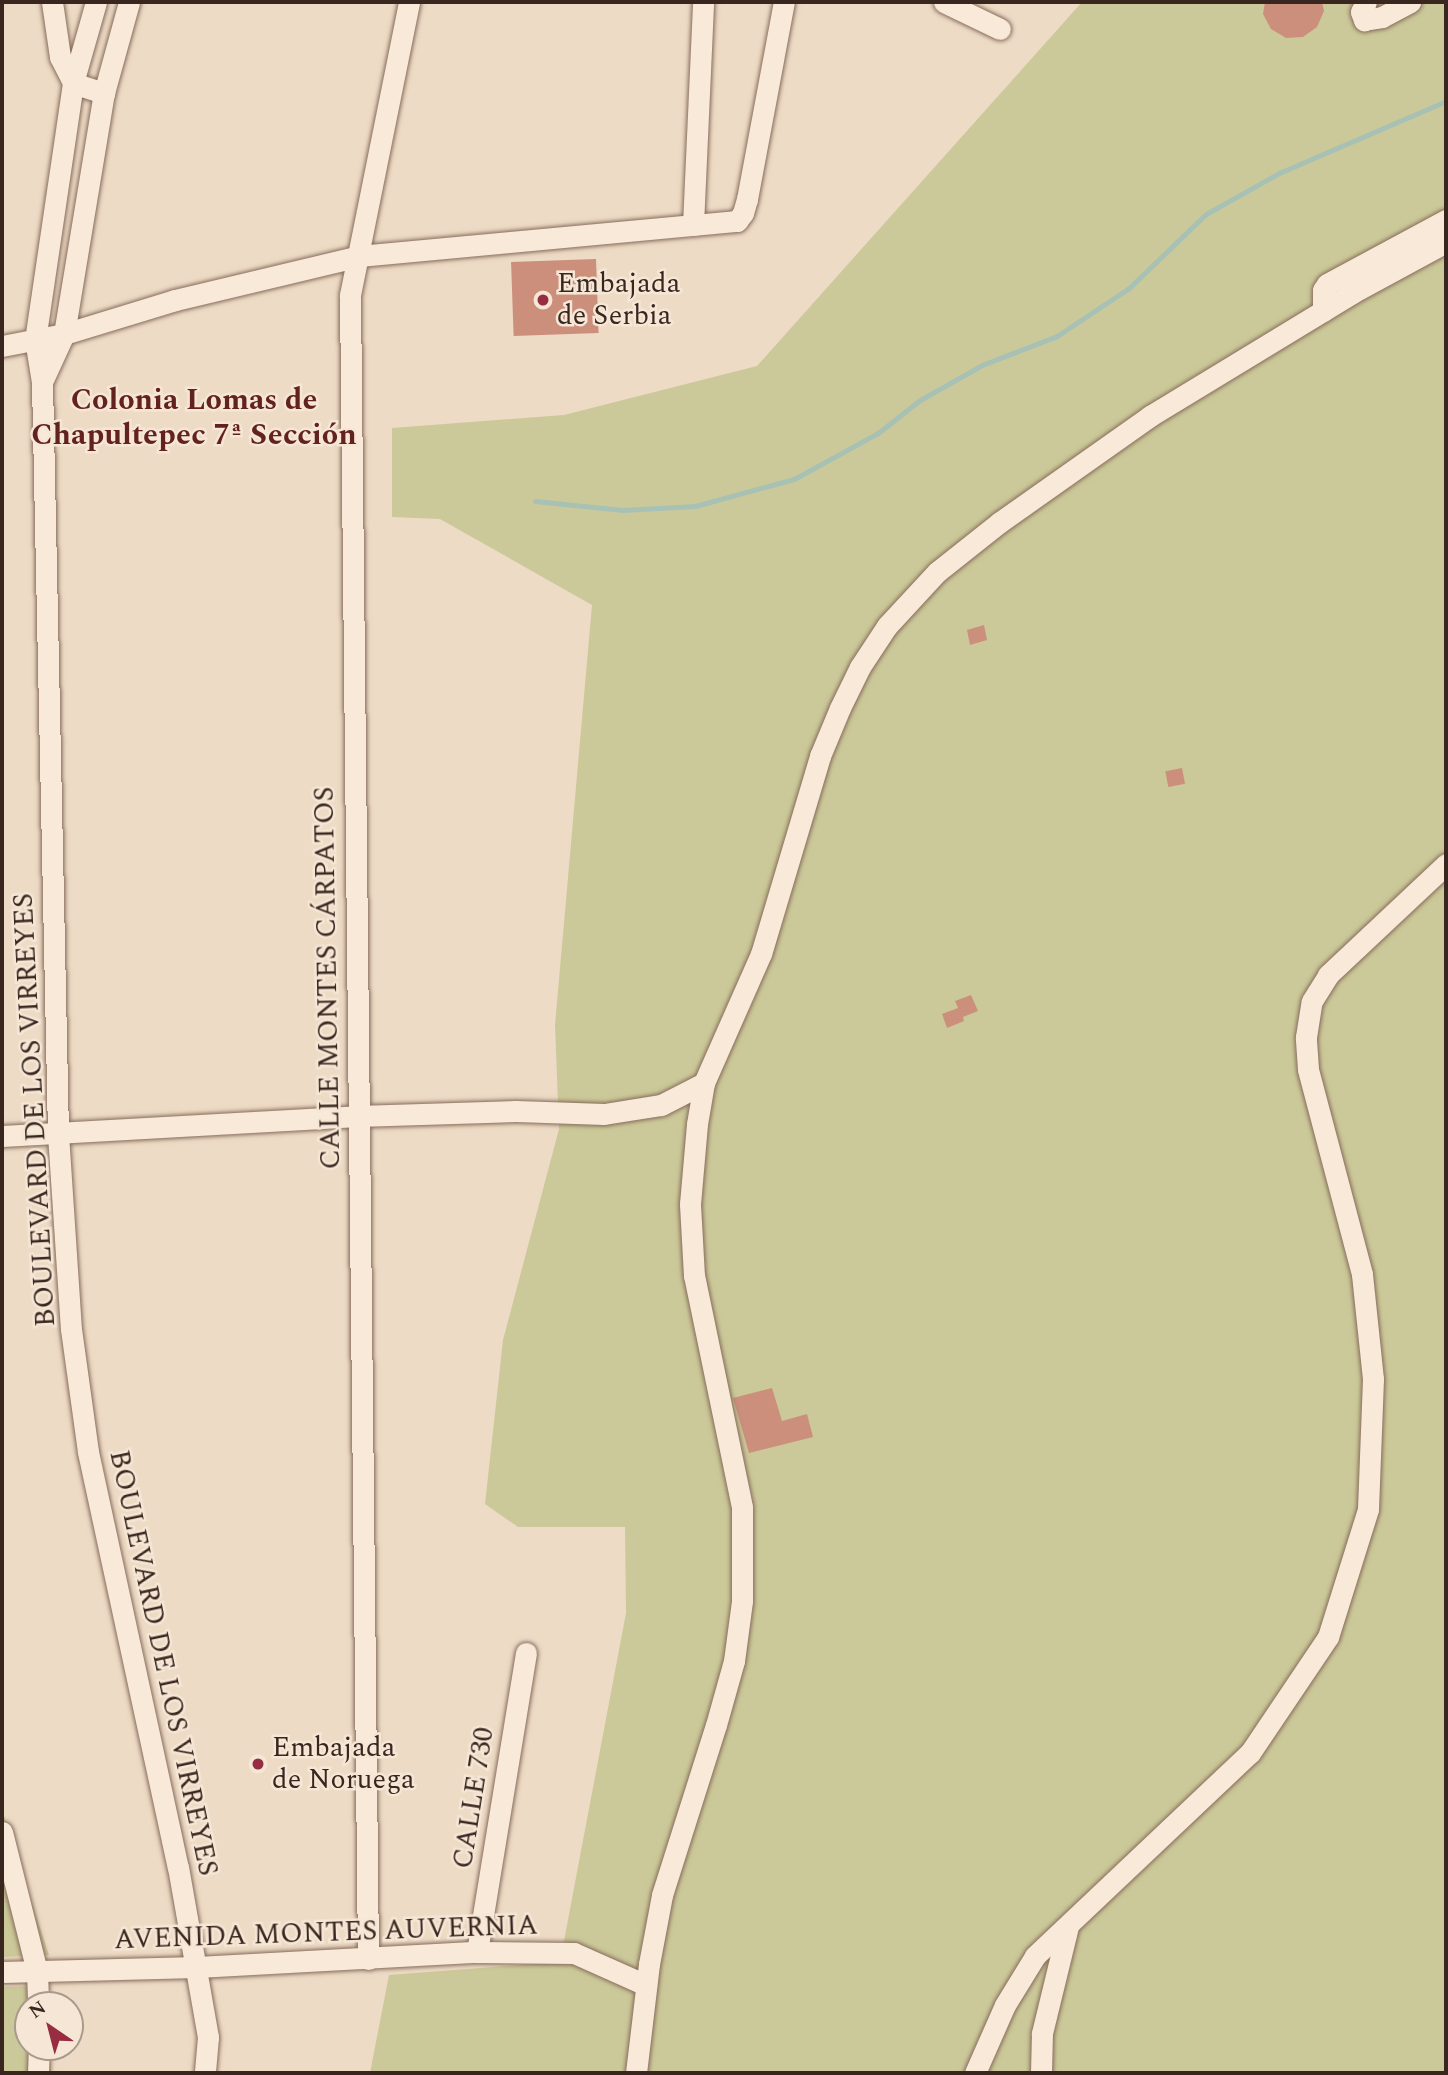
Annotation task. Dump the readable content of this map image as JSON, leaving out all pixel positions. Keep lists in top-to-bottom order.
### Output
{
  "streets": {
    "street": [
      "CALLE MONTES CÁRPATOS",
      "BOULEVARD DE LOS VIRREYES",
      "CALLE 730",
      "AVENIDA MONTES AUVERNIA"
    ]
  },
  "crossings": [
    ["CALLE MONTES CÁRPATOS", "AVENIDA MONTES AUVERNIA"],
    ["BOULEVARD DE LOS VIRREYES", "AVENIDA MONTES AUVERNIA"],
    ["CALLE 730", "AVENIDA MONTES AUVERNIA"]
  ],
  "districts": ["Colonia Lomas de Chapultepec 7ª Sección"],
  "places": ["Embajada de Serbia", "Embajada de Noruega"],
  "north": "top left"
}
